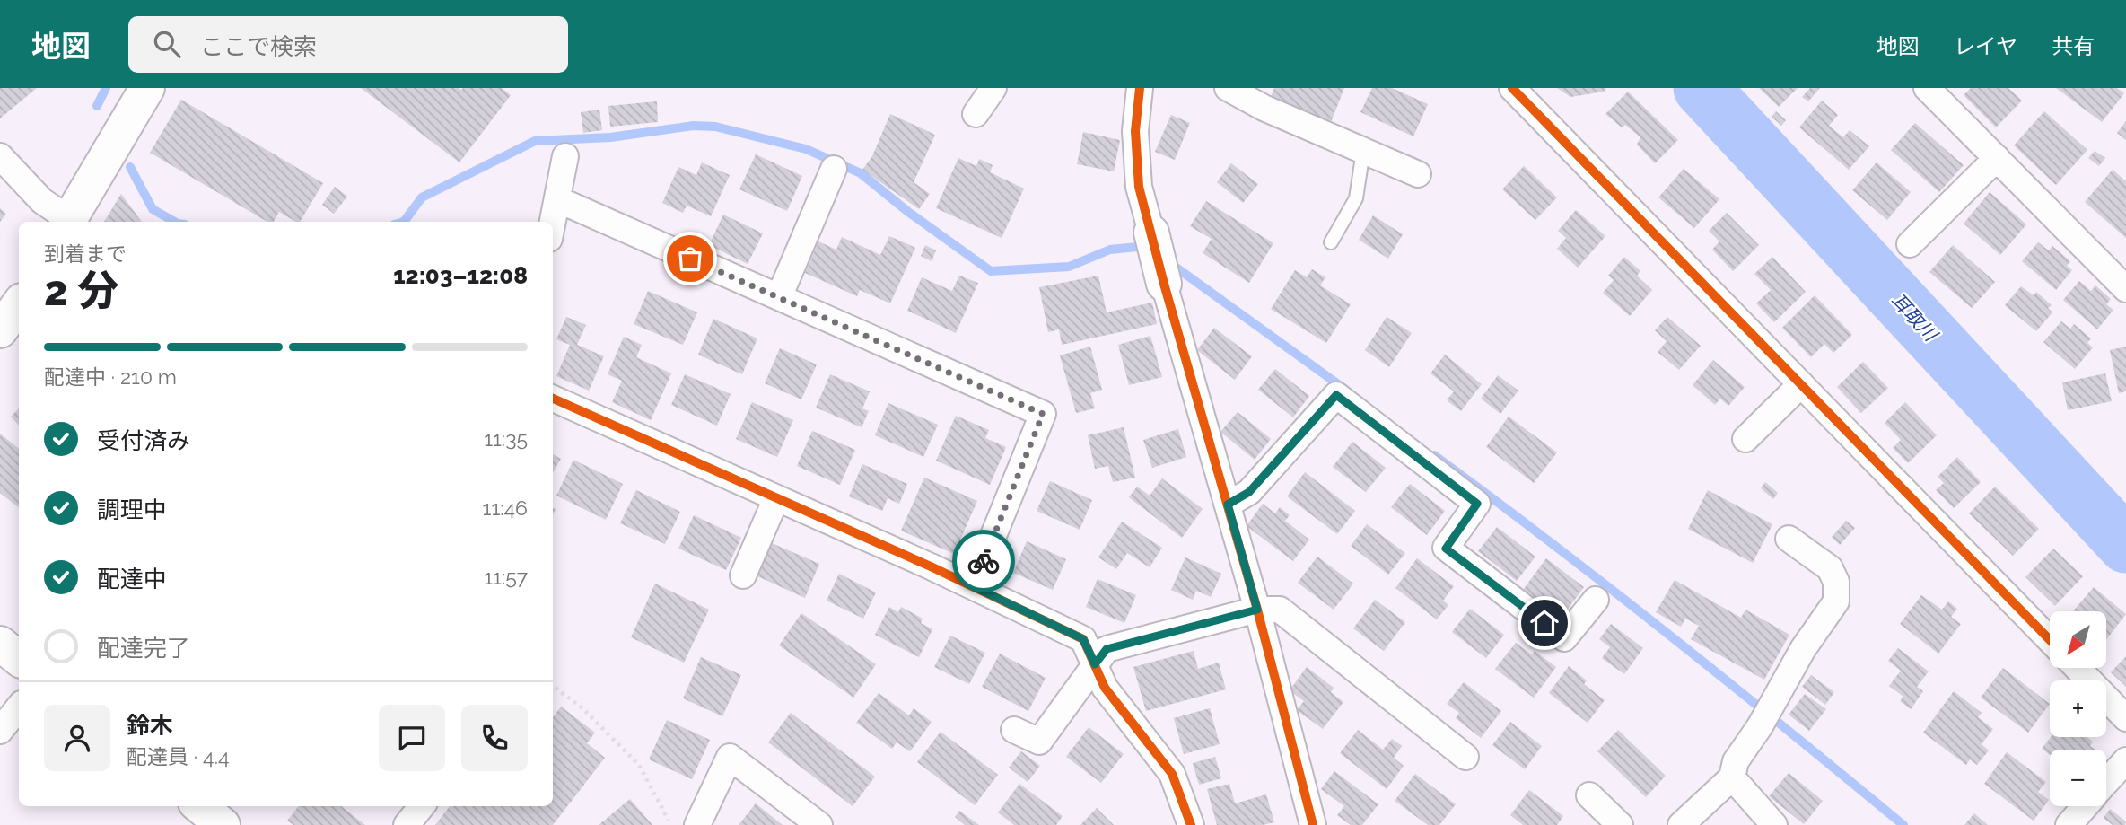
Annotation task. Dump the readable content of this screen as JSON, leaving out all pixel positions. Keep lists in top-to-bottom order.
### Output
{
  "water": ["耳取川"],
  "north": "bottom left",
  "page": {
    "header": "地図",
    "search": "ここで検索",
    "nav": ["地図", "レイヤ", "共有"],
    "heading": ["2 分", "到着まで", "12:03–12:08"],
    "panel": ["鈴木", "配達員 · 4.4"],
    "bar": "配達中 · 210 m",
    "list": [
      ["受付済み", "11:35"],
      ["調理中", "11:46"],
      ["配達中", "11:57"],
      "配達完了"
    ],
    "map_buttons": ["+", "−"]
  }
}
